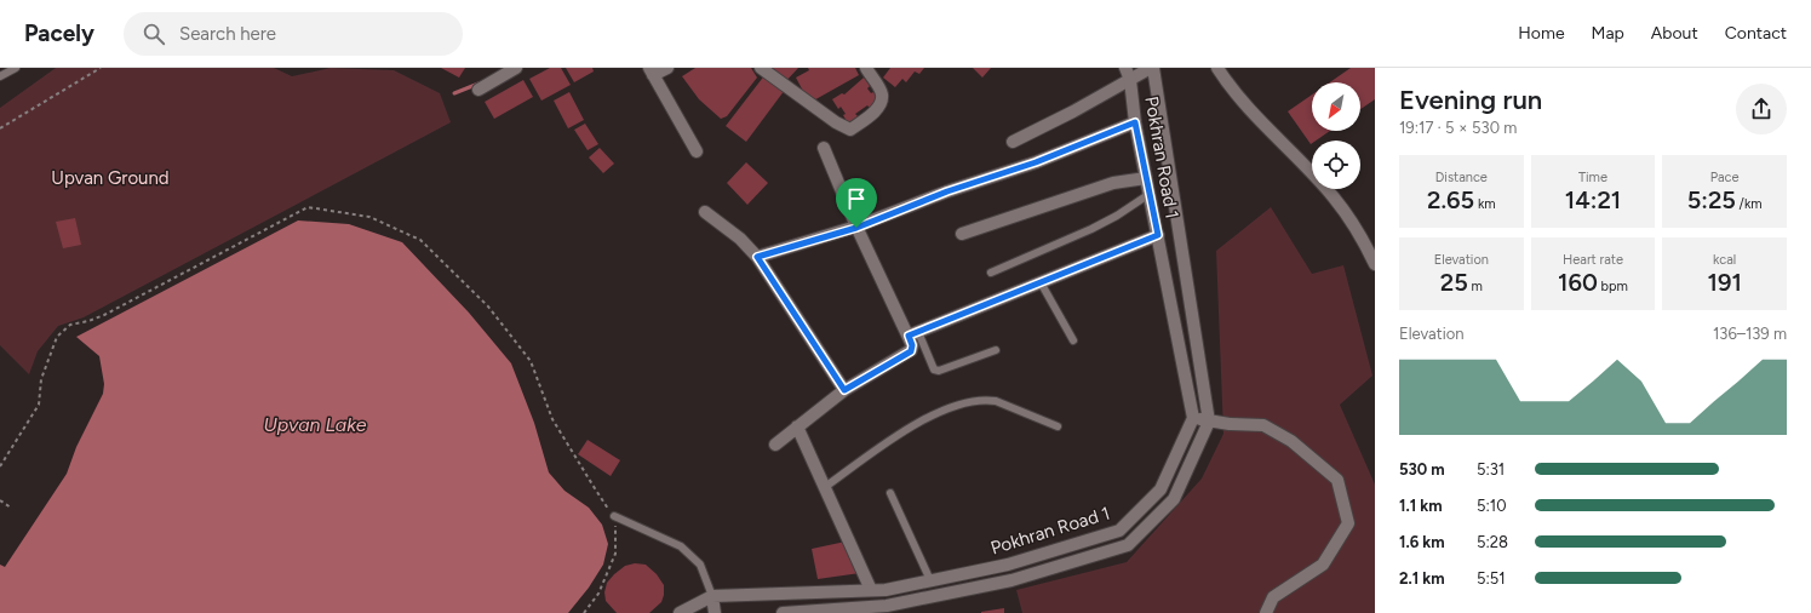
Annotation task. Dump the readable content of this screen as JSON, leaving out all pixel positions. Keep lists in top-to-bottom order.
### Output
{
  "streets": {
    "street": ["Pokhran Road 1"]
  },
  "water": ["Upvan Lake"],
  "parks": ["Upvan Ground"],
  "north": "bottom left",
  "page": {
    "header": "Pacely",
    "search": "Search here",
    "nav": [
      "Home",
      "Map",
      "About",
      "Contact"
    ],
    "heading": ["Evening run", "19:17 · 5 × 530 m"],
    "stats": [
      ["Distance", "2.65 km"],
      ["Time", "14:21"],
      ["Pace", "5:25 /km"],
      ["Elevation", "25 m"],
      ["Heart rate", "160 bpm"],
      ["kcal", "191"]
    ],
    "chart": ["Elevation", "136–139 m"],
    "list": [
      {
        "name": "530 m",
        "note": "5:31"
      },
      {
        "name": "1.1 km",
        "note": "5:10"
      },
      {
        "name": "1.6 km",
        "note": "5:28"
      },
      {
        "name": "2.1 km",
        "note": "5:51"
      }
    ]
  }
}
